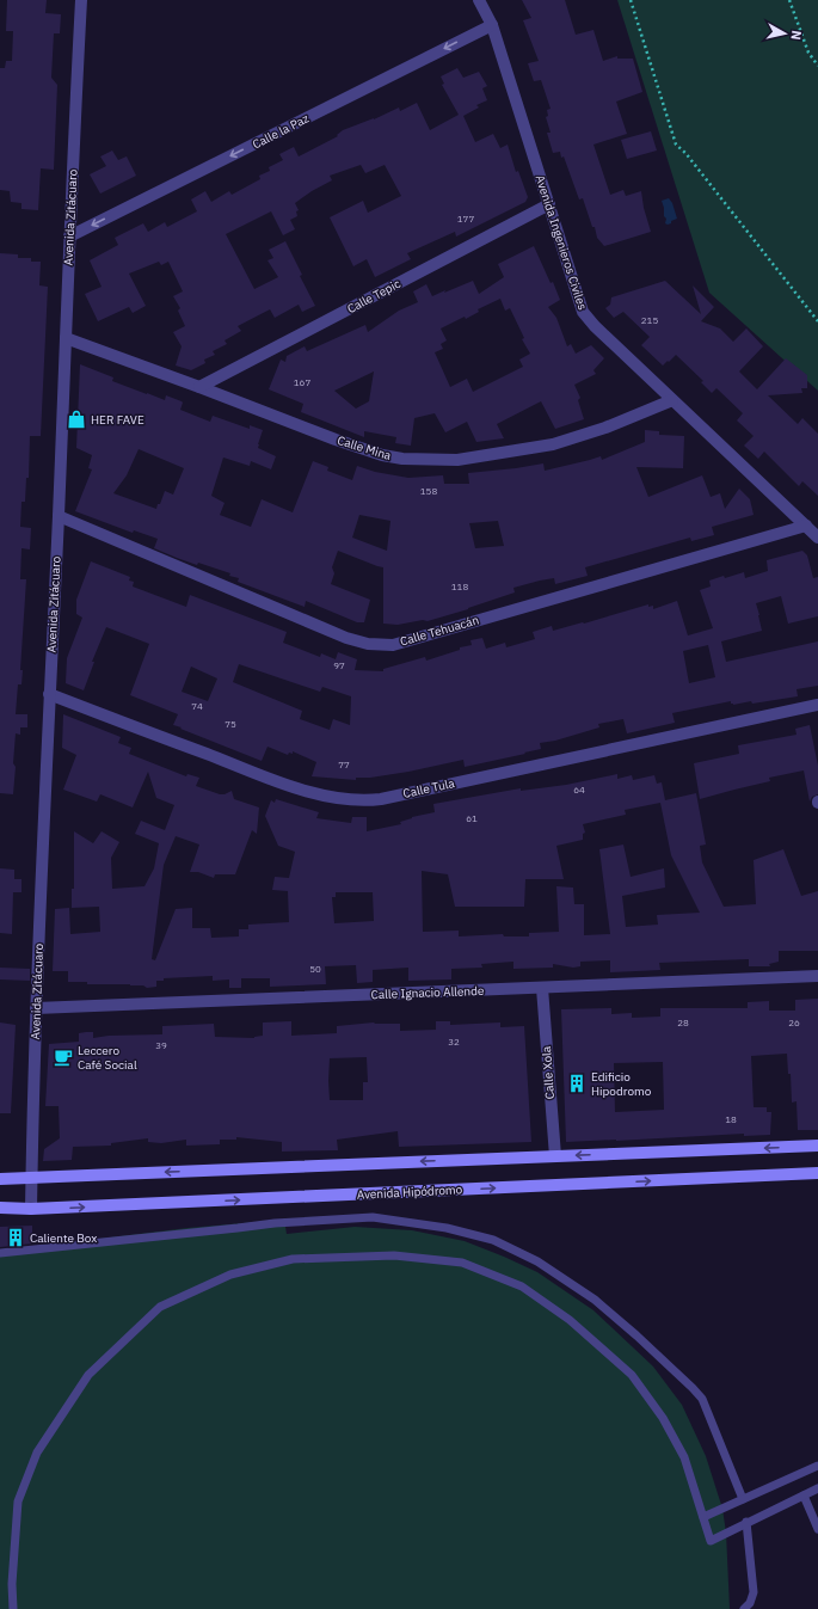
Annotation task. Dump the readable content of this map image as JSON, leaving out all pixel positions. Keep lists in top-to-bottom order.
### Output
{
  "streets": {
    "main road": ["Avenida Hipódromo"],
    "street": [
      "Calle la Paz",
      "Avenida Zitácuaro",
      "Avenida Ingenieros Civiles",
      "Calle Tepic",
      "Calle Mina",
      "Calle Tehuacán",
      "Calle Tula",
      "Calle Ignacio Allende",
      "Calle Xola"
    ]
  },
  "crossings": [
    ["Calle la Paz", "Avenida Zitácuaro"],
    ["Calle la Paz", "Avenida Ingenieros Civiles"],
    ["Avenida Zitácuaro", "Calle Mina"],
    ["Avenida Zitácuaro", "Calle Tehuacán"],
    ["Avenida Zitácuaro", "Calle Tula"],
    ["Avenida Zitácuaro", "Calle Ignacio Allende"],
    ["Avenida Zitácuaro", "Avenida Hipódromo"],
    ["Avenida Ingenieros Civiles", "Calle Tepic"],
    ["Avenida Ingenieros Civiles", "Calle Mina"],
    ["Avenida Ingenieros Civiles", "Calle Tehuacán"],
    ["Calle Tepic", "Calle Mina"],
    ["Calle Ignacio Allende", "Calle Xola"]
  ],
  "one_way": ["Calle la Paz"],
  "places": {
    "shop": ["HER FAVE"],
    "cafe": ["Leccero Café Social"],
    "building": ["Edificio Hipodromo", "Caliente Box"]
  },
  "house_numbers": [
    "177",
    "215",
    "167",
    "158",
    "118",
    "97",
    "74",
    "75",
    "77",
    "64",
    "61",
    "50",
    "28",
    "26",
    "32",
    "39",
    "18"
  ],
  "north": "right"
}
